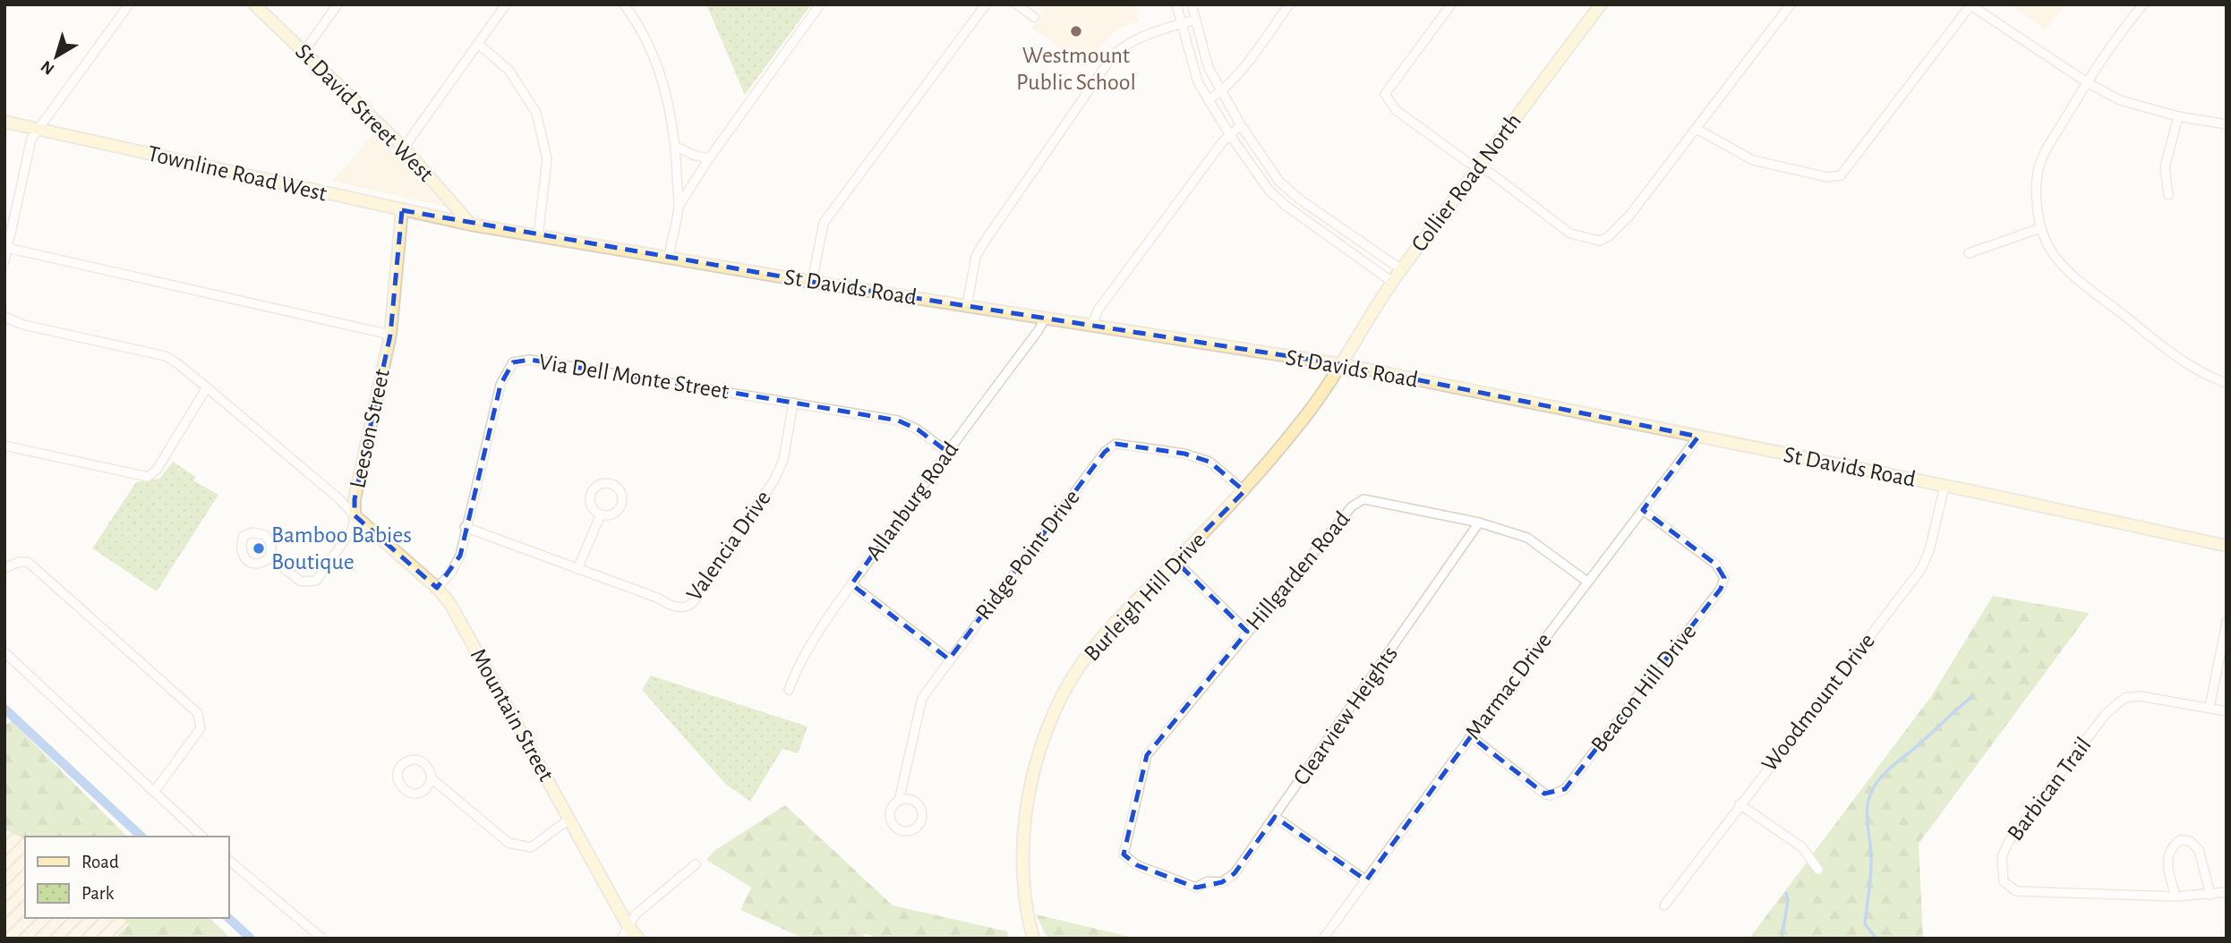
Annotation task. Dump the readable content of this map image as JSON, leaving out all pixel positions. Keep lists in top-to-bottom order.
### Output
{
  "streets": {
    "street": [
      "St David Street West",
      "Townline Road West",
      "Collier Road North",
      "St Davids Road",
      "Via Dell Monte Street",
      "Leeson Street",
      "Allanburg Road",
      "Valencia Drive",
      "Ridge Point Drive",
      "Hillgarden Road",
      "Burleigh Hill Drive",
      "Marmac Drive",
      "Beacon Hill Drive",
      "Woodmount Drive",
      "Mountain Street",
      "Clearview Heights",
      "Barbican Trail"
    ]
  },
  "crossings": [
    ["St David Street West", "Townline Road West"],
    ["St David Street West", "St Davids Road"],
    ["Townline Road West", "St Davids Road"],
    ["Townline Road West", "Leeson Street"],
    ["Collier Road North", "St Davids Road"],
    ["Collier Road North", "Burleigh Hill Drive"],
    ["St Davids Road", "Allanburg Road"],
    ["St Davids Road", "Burleigh Hill Drive"],
    ["St Davids Road", "Marmac Drive"],
    ["St Davids Road", "Woodmount Drive"],
    ["Via Dell Monte Street", "Allanburg Road"],
    ["Via Dell Monte Street", "Valencia Drive"],
    ["Via Dell Monte Street", "Mountain Street"],
    ["Leeson Street", "Mountain Street"],
    ["Ridge Point Drive", "Burleigh Hill Drive"],
    ["Hillgarden Road", "Marmac Drive"],
    ["Hillgarden Road", "Clearview Heights"],
    ["Marmac Drive", "Beacon Hill Drive"]
  ],
  "places": ["Westmount Public School", "Bamboo Babies Boutique"],
  "legend": ["Road", "Park"],
  "north": "bottom left"
}
